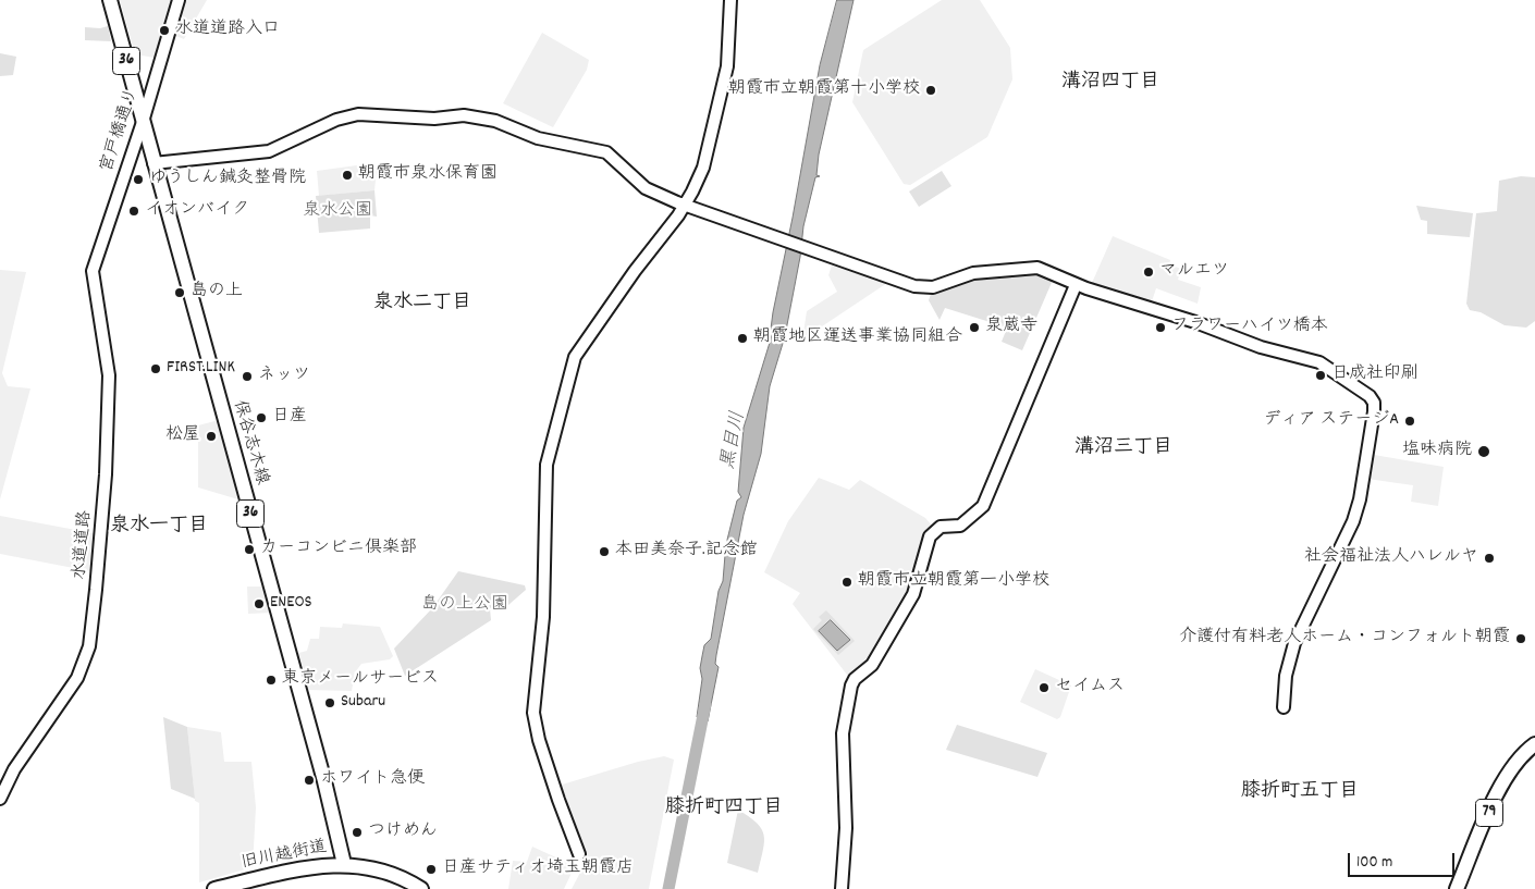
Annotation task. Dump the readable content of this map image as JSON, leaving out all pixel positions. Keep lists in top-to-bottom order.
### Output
{
  "streets": {
    "main road": [
      "36",
      "保谷志木線",
      "79",
      "旧川越街道"
    ],
    "street": ["宮戸橋通り", "水道道路"]
  },
  "crossings": [
    ["宮戸橋通り", "保谷志木線"],
    ["宮戸橋通り", "水道道路"],
    ["保谷志木線", "旧川越街道"]
  ],
  "districts": [
    "溝沼四丁目",
    "泉水二丁目",
    "溝沼三丁目",
    "泉水一丁目",
    "膝折町五丁目",
    "膝折町四丁目"
  ],
  "water": ["黒目川"],
  "parks": ["泉水公園", "島の上公園"],
  "places": [
    "水道道路入口",
    "朝霞市立朝霞第十小学校",
    "朝霞市泉水保育園",
    "ゆうしん鍼灸整骨院",
    "イオンバイク",
    "マルエツ",
    "島の上",
    "泉蔵寺",
    "フラワーハイツ橋本",
    "朝霞地区運送事業協同組合",
    "FIRST.LINK",
    "日成社印刷",
    "ネッツ",
    "日産",
    "ディア ステージA",
    "松屋",
    "塩味病院",
    "カーコンビニ倶楽部",
    "本田美奈子.記念館",
    "社会福祉法人ハレルヤ",
    "朝霞市立朝霞第一小学校",
    "ENEOS",
    "介護付有料老人ホーム・コンフォルト朝霞",
    "東京メールサービス",
    "セイムス",
    "Subaru",
    "ホワイト急便",
    "つけめん",
    "日産サティオ埼玉朝霞店"
  ],
  "scale_bar": "100 m"
}
